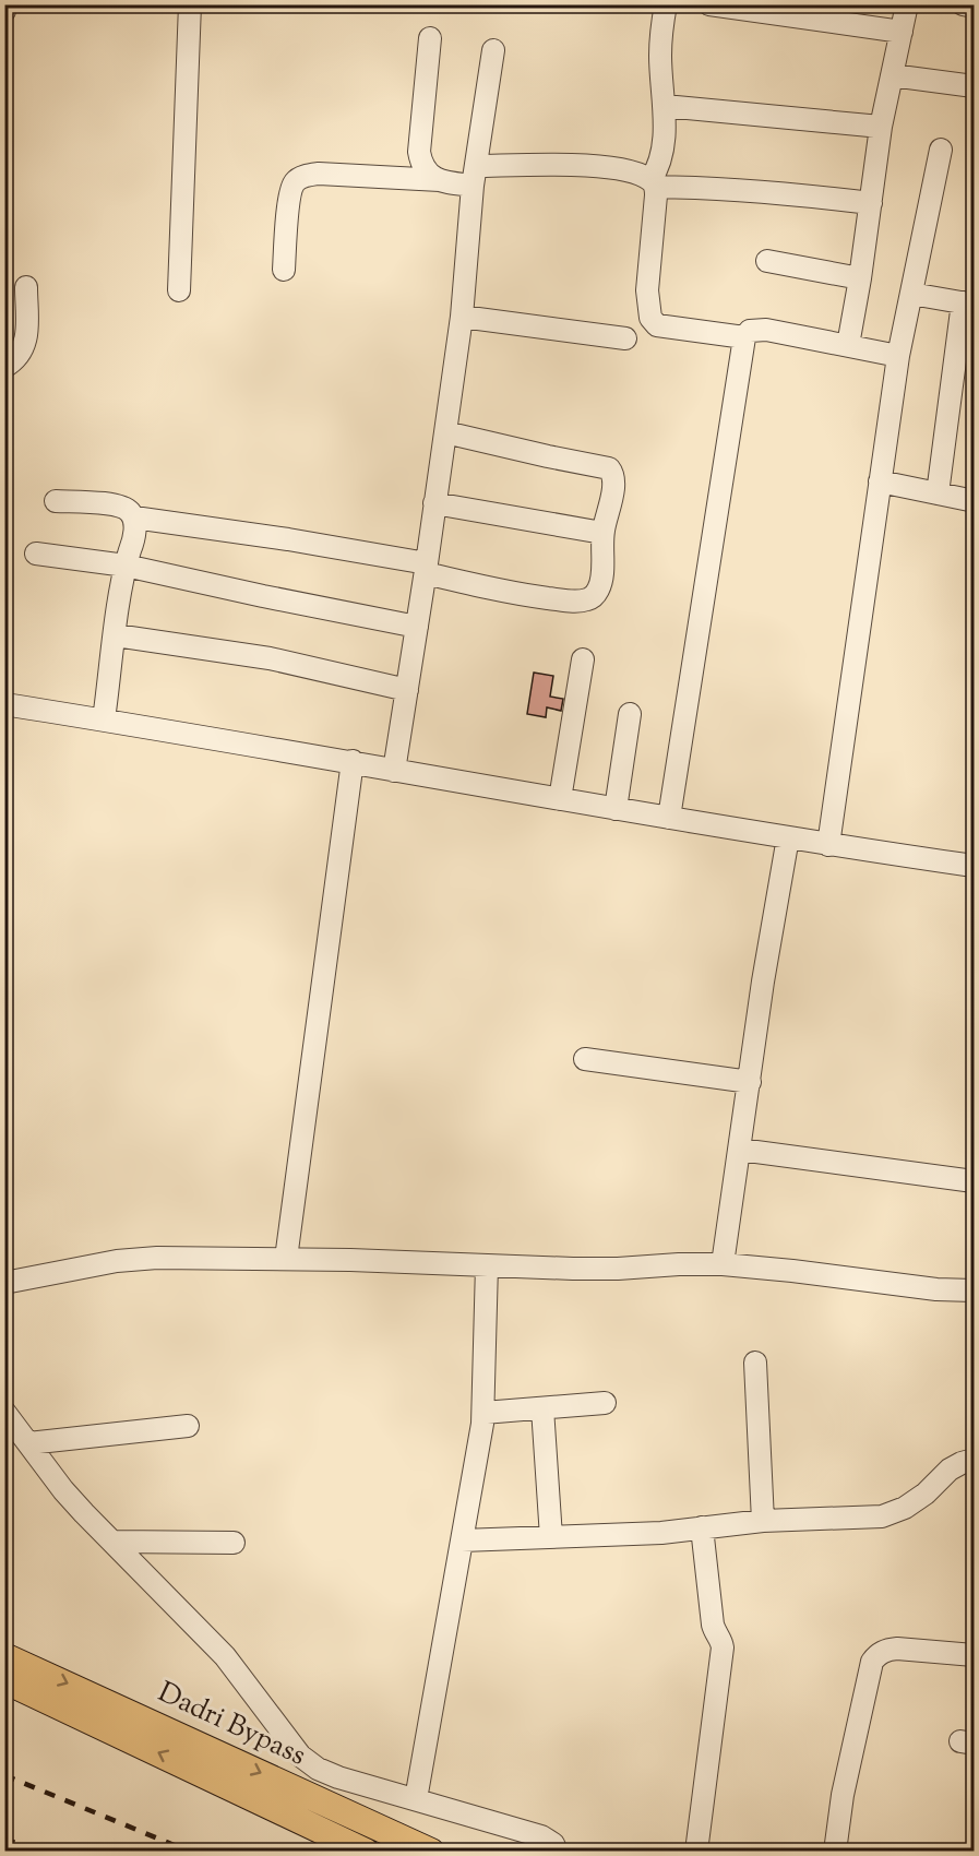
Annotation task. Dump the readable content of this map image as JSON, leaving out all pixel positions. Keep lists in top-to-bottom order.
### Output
{
  "streets": {
    "main road": ["Dadri Bypass"]
  }
}
